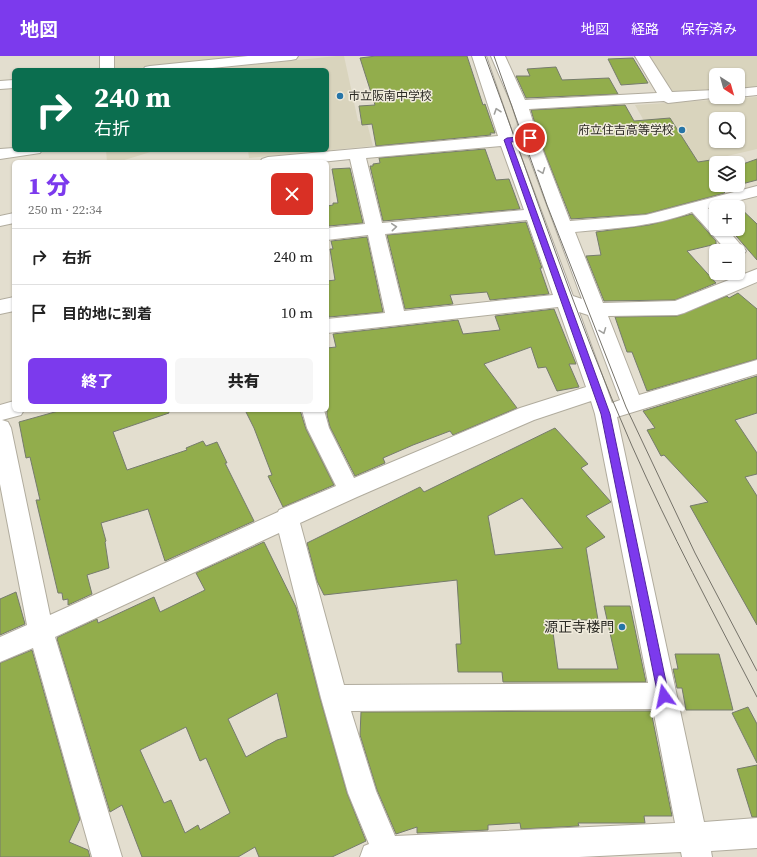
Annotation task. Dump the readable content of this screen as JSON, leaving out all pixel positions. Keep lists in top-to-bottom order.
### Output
{
  "places": ["市立阪南中学校", "府立住吉高等学校", "源正寺楼門"],
  "north": "bottom right",
  "page": {
    "header": "地図",
    "nav": ["地図", "経路", "保存済み"],
    "map_buttons": ["+", "−"],
    "turn": ["240 m", "右折"],
    "heading": ["1 分", "250 m · 22:34"],
    "list": [
      {
        "name": "右折",
        "value": "240 m"
      },
      {
        "name": "目的地に到着",
        "value": "10 m"
      }
    ],
    "buttons": ["終了", "共有"]
  }
}
